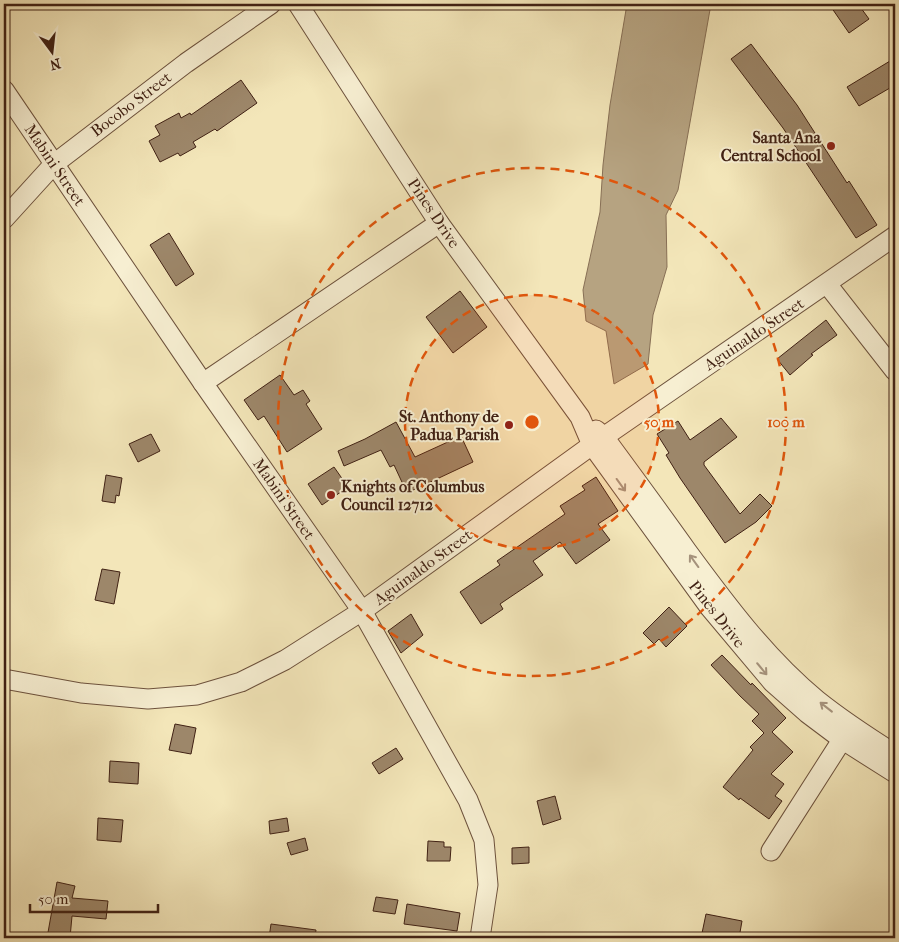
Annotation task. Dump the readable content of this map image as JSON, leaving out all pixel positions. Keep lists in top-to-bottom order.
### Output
{
  "streets": {
    "street": [
      "Bocobo Street",
      "Mabini Street",
      "Pines Drive",
      "Aguinaldo Street"
    ]
  },
  "crossings": [
    ["Bocobo Street", "Mabini Street"],
    ["Mabini Street", "Aguinaldo Street"],
    ["Pines Drive", "Aguinaldo Street"]
  ],
  "places": ["Santa Ana Central School", "St. Anthony de Padua Parish", "Knights of Columbus Council 12712"],
  "scale_bar": "50 m",
  "north": "bottom",
  "rings": ["50 m", "100 m"]
}
